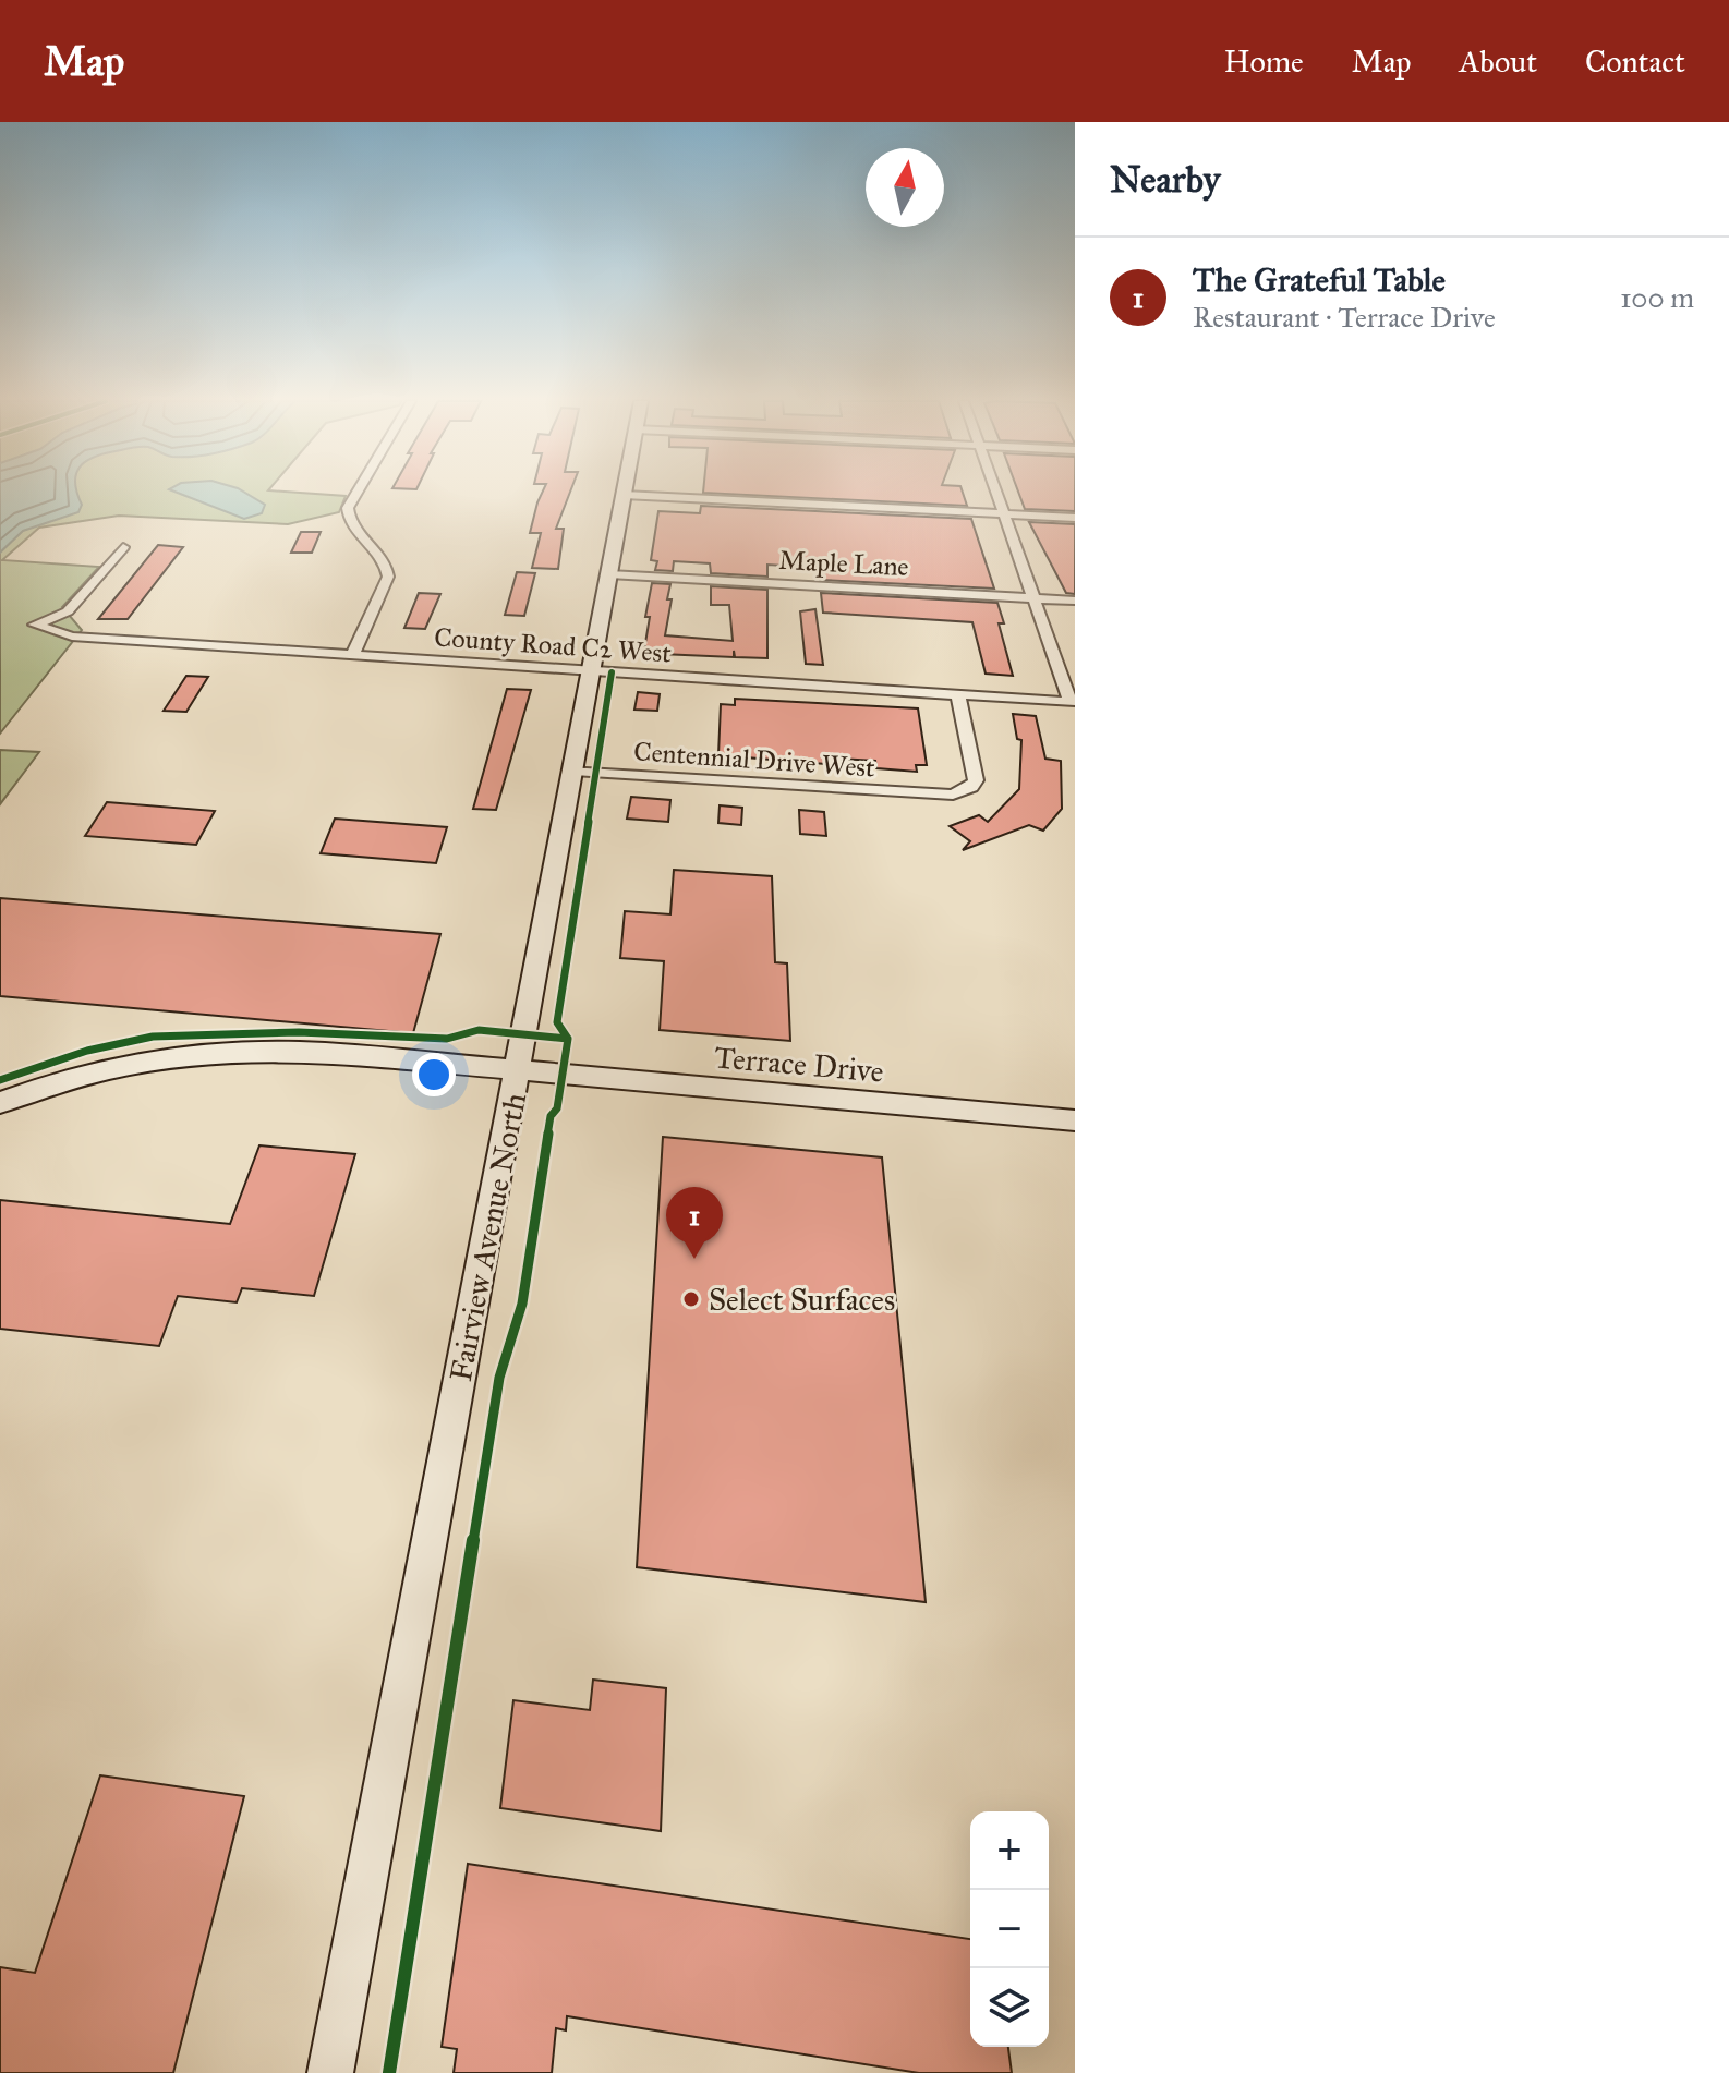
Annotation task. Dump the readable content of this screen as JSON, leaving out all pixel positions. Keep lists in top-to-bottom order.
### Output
{
  "streets": {
    "street": [
      "Maple Lane",
      "County Road C2 West",
      "Centennial Drive West",
      "Terrace Drive",
      "Fairview Avenue North"
    ]
  },
  "crossings": [
    ["Maple Lane", "County Road C2 West"],
    ["Maple Lane", "Fairview Avenue North"],
    ["County Road C2 West", "Centennial Drive West"],
    ["County Road C2 West", "Fairview Avenue North"],
    ["Centennial Drive West", "Fairview Avenue North"],
    ["Terrace Drive", "Fairview Avenue North"]
  ],
  "places": ["Select Surfaces"],
  "north": "top",
  "page": {
    "header": "Map",
    "nav": [
      "Home",
      "Map",
      "About",
      "Contact"
    ],
    "heading": "Nearby",
    "list": [
      {
        "mark": "1",
        "name": "The Grateful Table",
        "note": "Restaurant · Terrace Drive",
        "value": "100 m"
      }
    ],
    "pins": "1",
    "map_buttons": ["+", "−"]
  }
}
